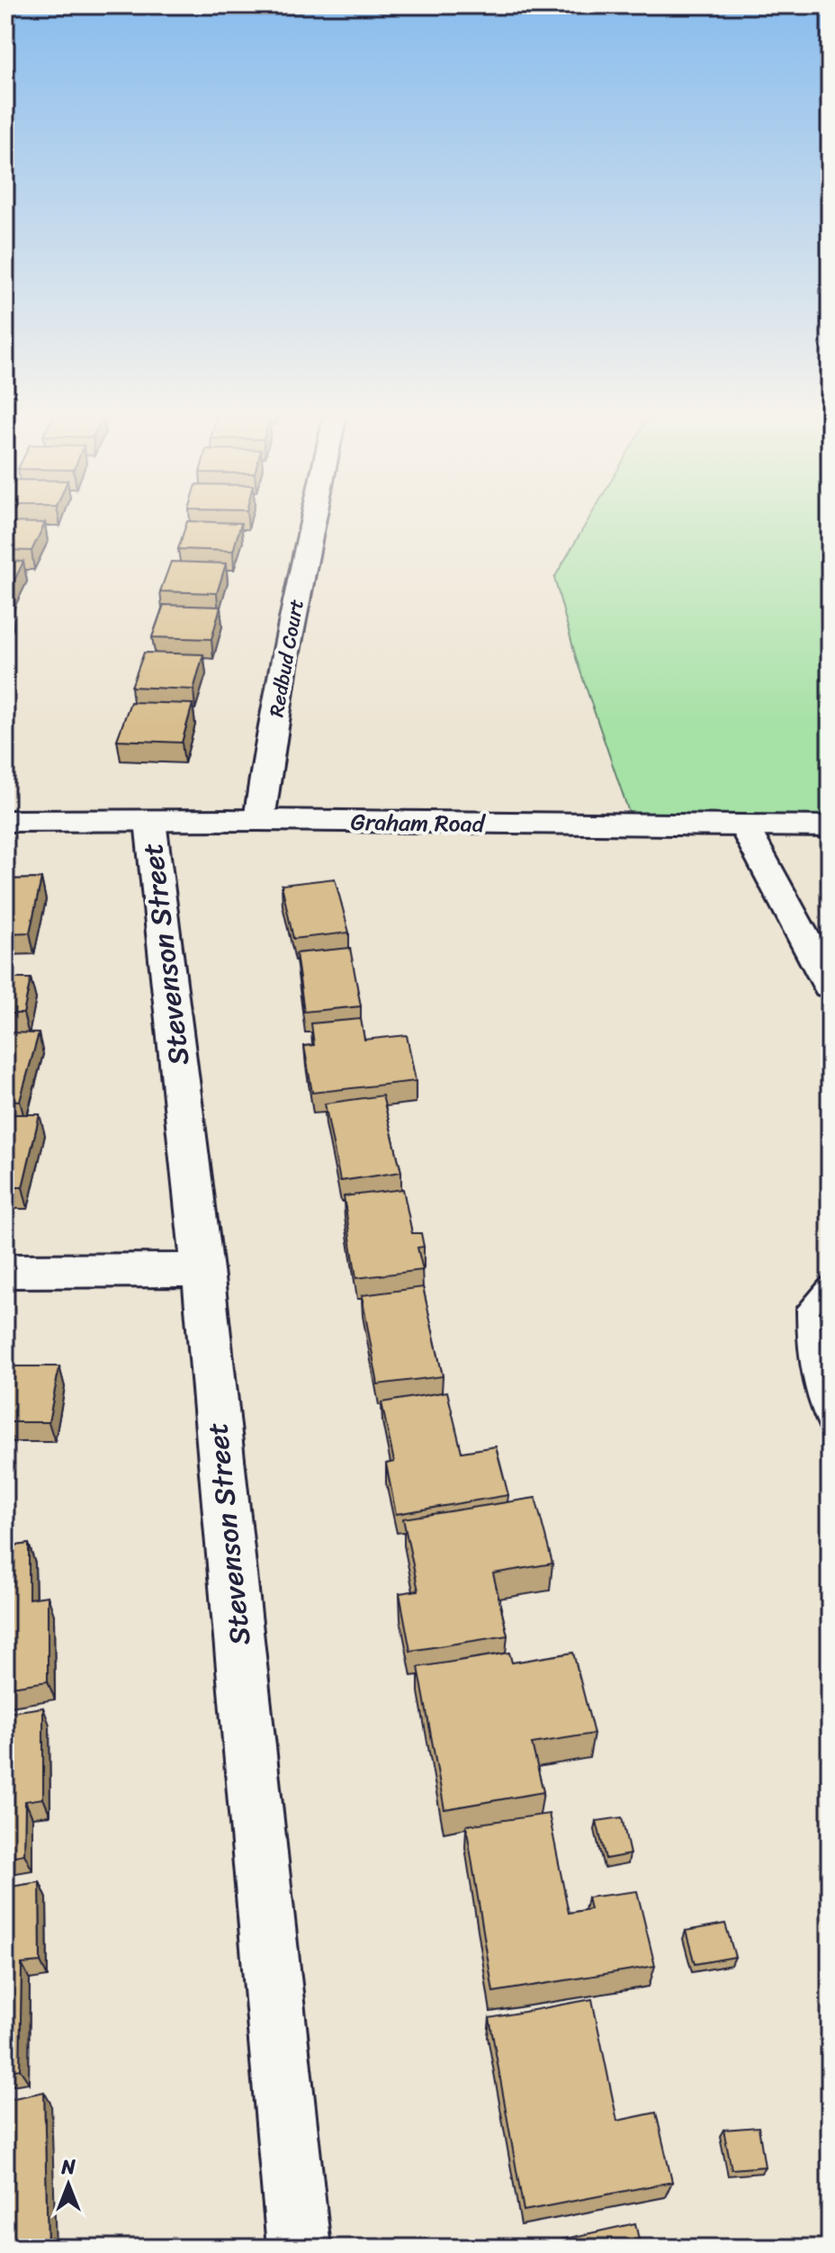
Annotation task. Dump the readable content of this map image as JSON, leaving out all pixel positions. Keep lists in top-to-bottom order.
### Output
{
  "streets": {
    "main road": ["Graham Road"],
    "street": ["Redbud Court", "Stevenson Street"]
  },
  "crossings": [
    ["Redbud Court", "Graham Road"],
    ["Graham Road", "Stevenson Street"]
  ],
  "north": "top"
}
